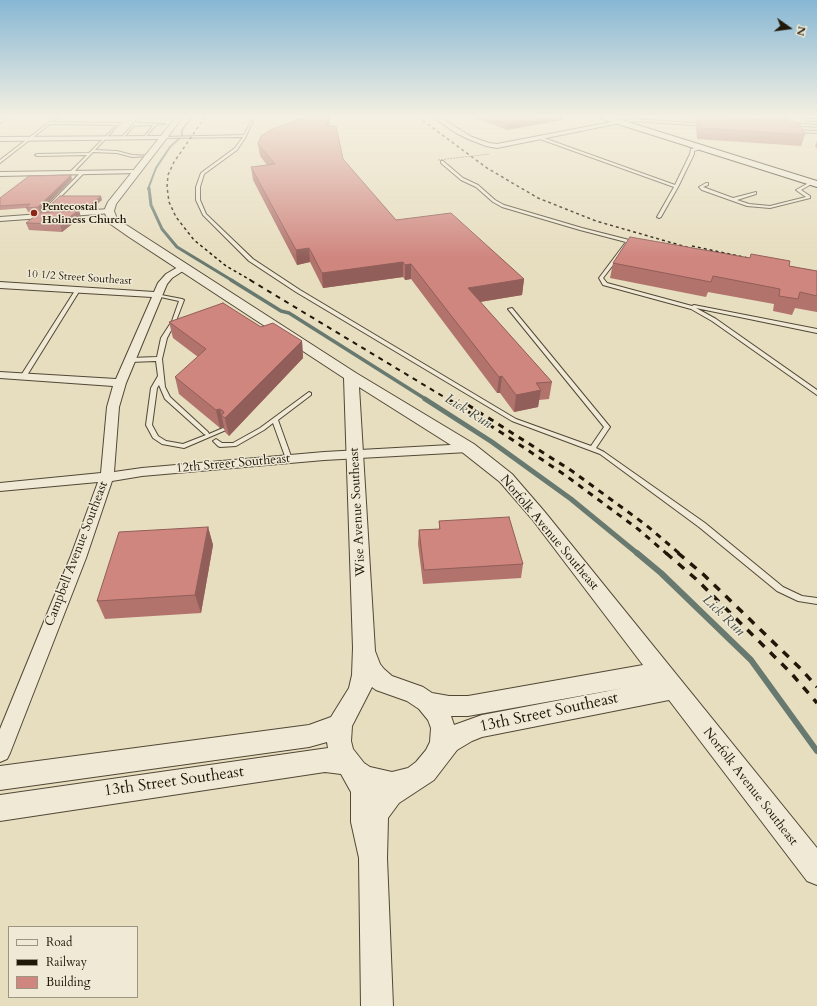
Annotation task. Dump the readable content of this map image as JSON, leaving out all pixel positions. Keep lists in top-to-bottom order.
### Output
{
  "streets": {
    "street": [
      "10 1/2 Street Southeast",
      "12th Street Southeast",
      "Wise Avenue Southeast",
      "Norfolk Avenue Southeast",
      "Campbell Avenue Southeast",
      "13th Street Southeast"
    ]
  },
  "crossings": [
    ["10 1/2 Street Southeast", "Campbell Avenue Southeast"],
    ["12th Street Southeast", "Wise Avenue Southeast"],
    ["12th Street Southeast", "Norfolk Avenue Southeast"],
    ["12th Street Southeast", "Campbell Avenue Southeast"],
    ["Wise Avenue Southeast", "Norfolk Avenue Southeast"],
    ["Wise Avenue Southeast", "13th Street Southeast"],
    ["Norfolk Avenue Southeast", "Campbell Avenue Southeast"],
    ["Norfolk Avenue Southeast", "13th Street Southeast"]
  ],
  "water": ["Lick Run"],
  "places": ["Pentecostal Holiness Church"],
  "legend": ["Road", "Railway", "Building"],
  "north": "right"
}
